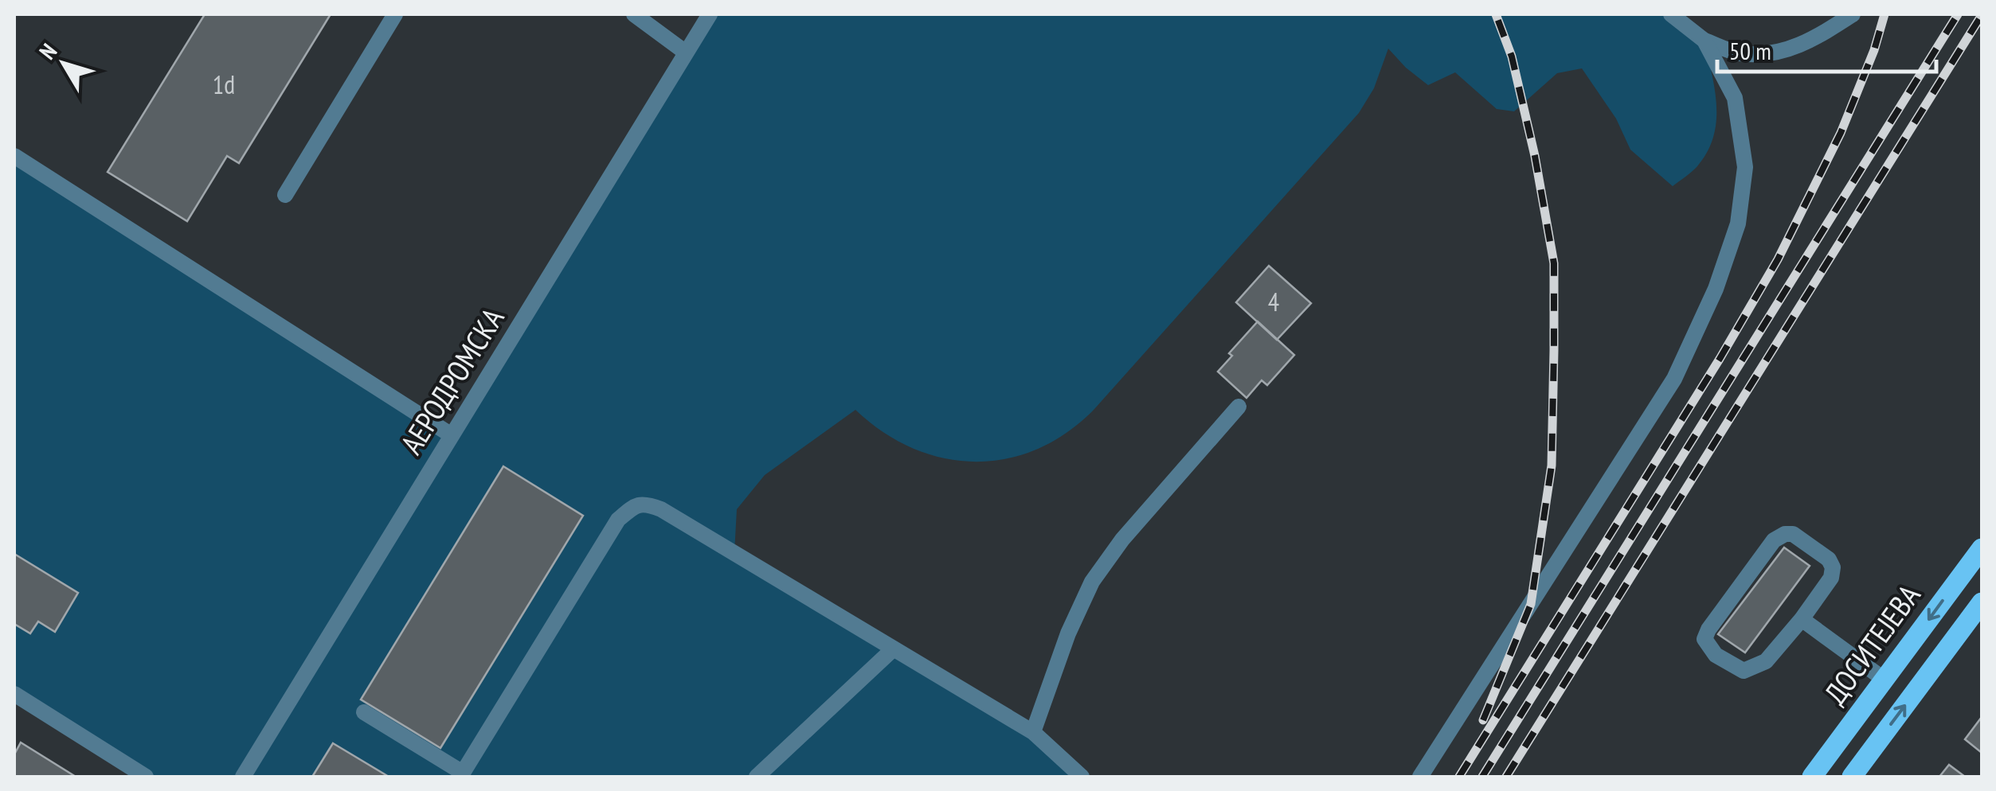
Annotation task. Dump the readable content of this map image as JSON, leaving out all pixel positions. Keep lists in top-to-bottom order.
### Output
{
  "streets": {
    "main road": ["ДОСИТЕЈЕВА"],
    "street": ["АЕРОДРОМСКА"]
  },
  "house_numbers": ["1d", "4"],
  "scale_bar": "50 m",
  "north": "top left"
}
